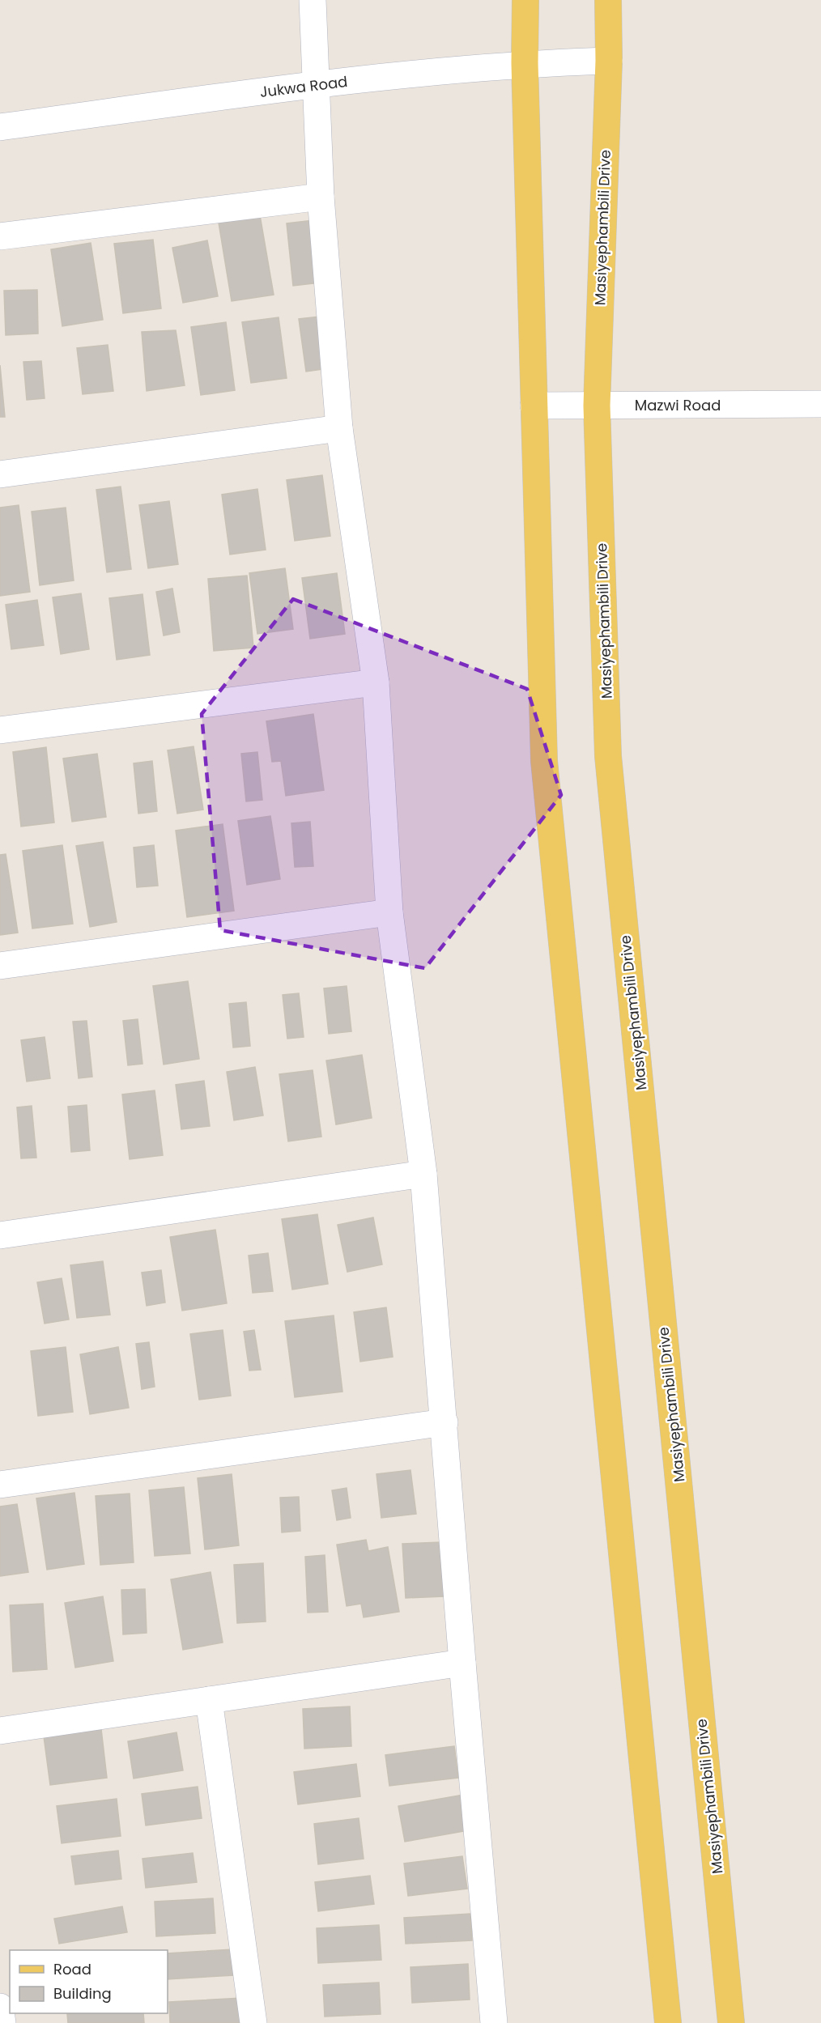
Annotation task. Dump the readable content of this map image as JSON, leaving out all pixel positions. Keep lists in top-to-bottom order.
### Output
{
  "streets": {
    "main road": ["Masiyephambili Drive"],
    "street": ["Jukwa Road", "Mazwi Road"]
  },
  "crossings": [
    ["Jukwa Road", "Masiyephambili Drive"],
    ["Masiyephambili Drive", "Mazwi Road"]
  ],
  "legend": ["Road", "Building"]
}
